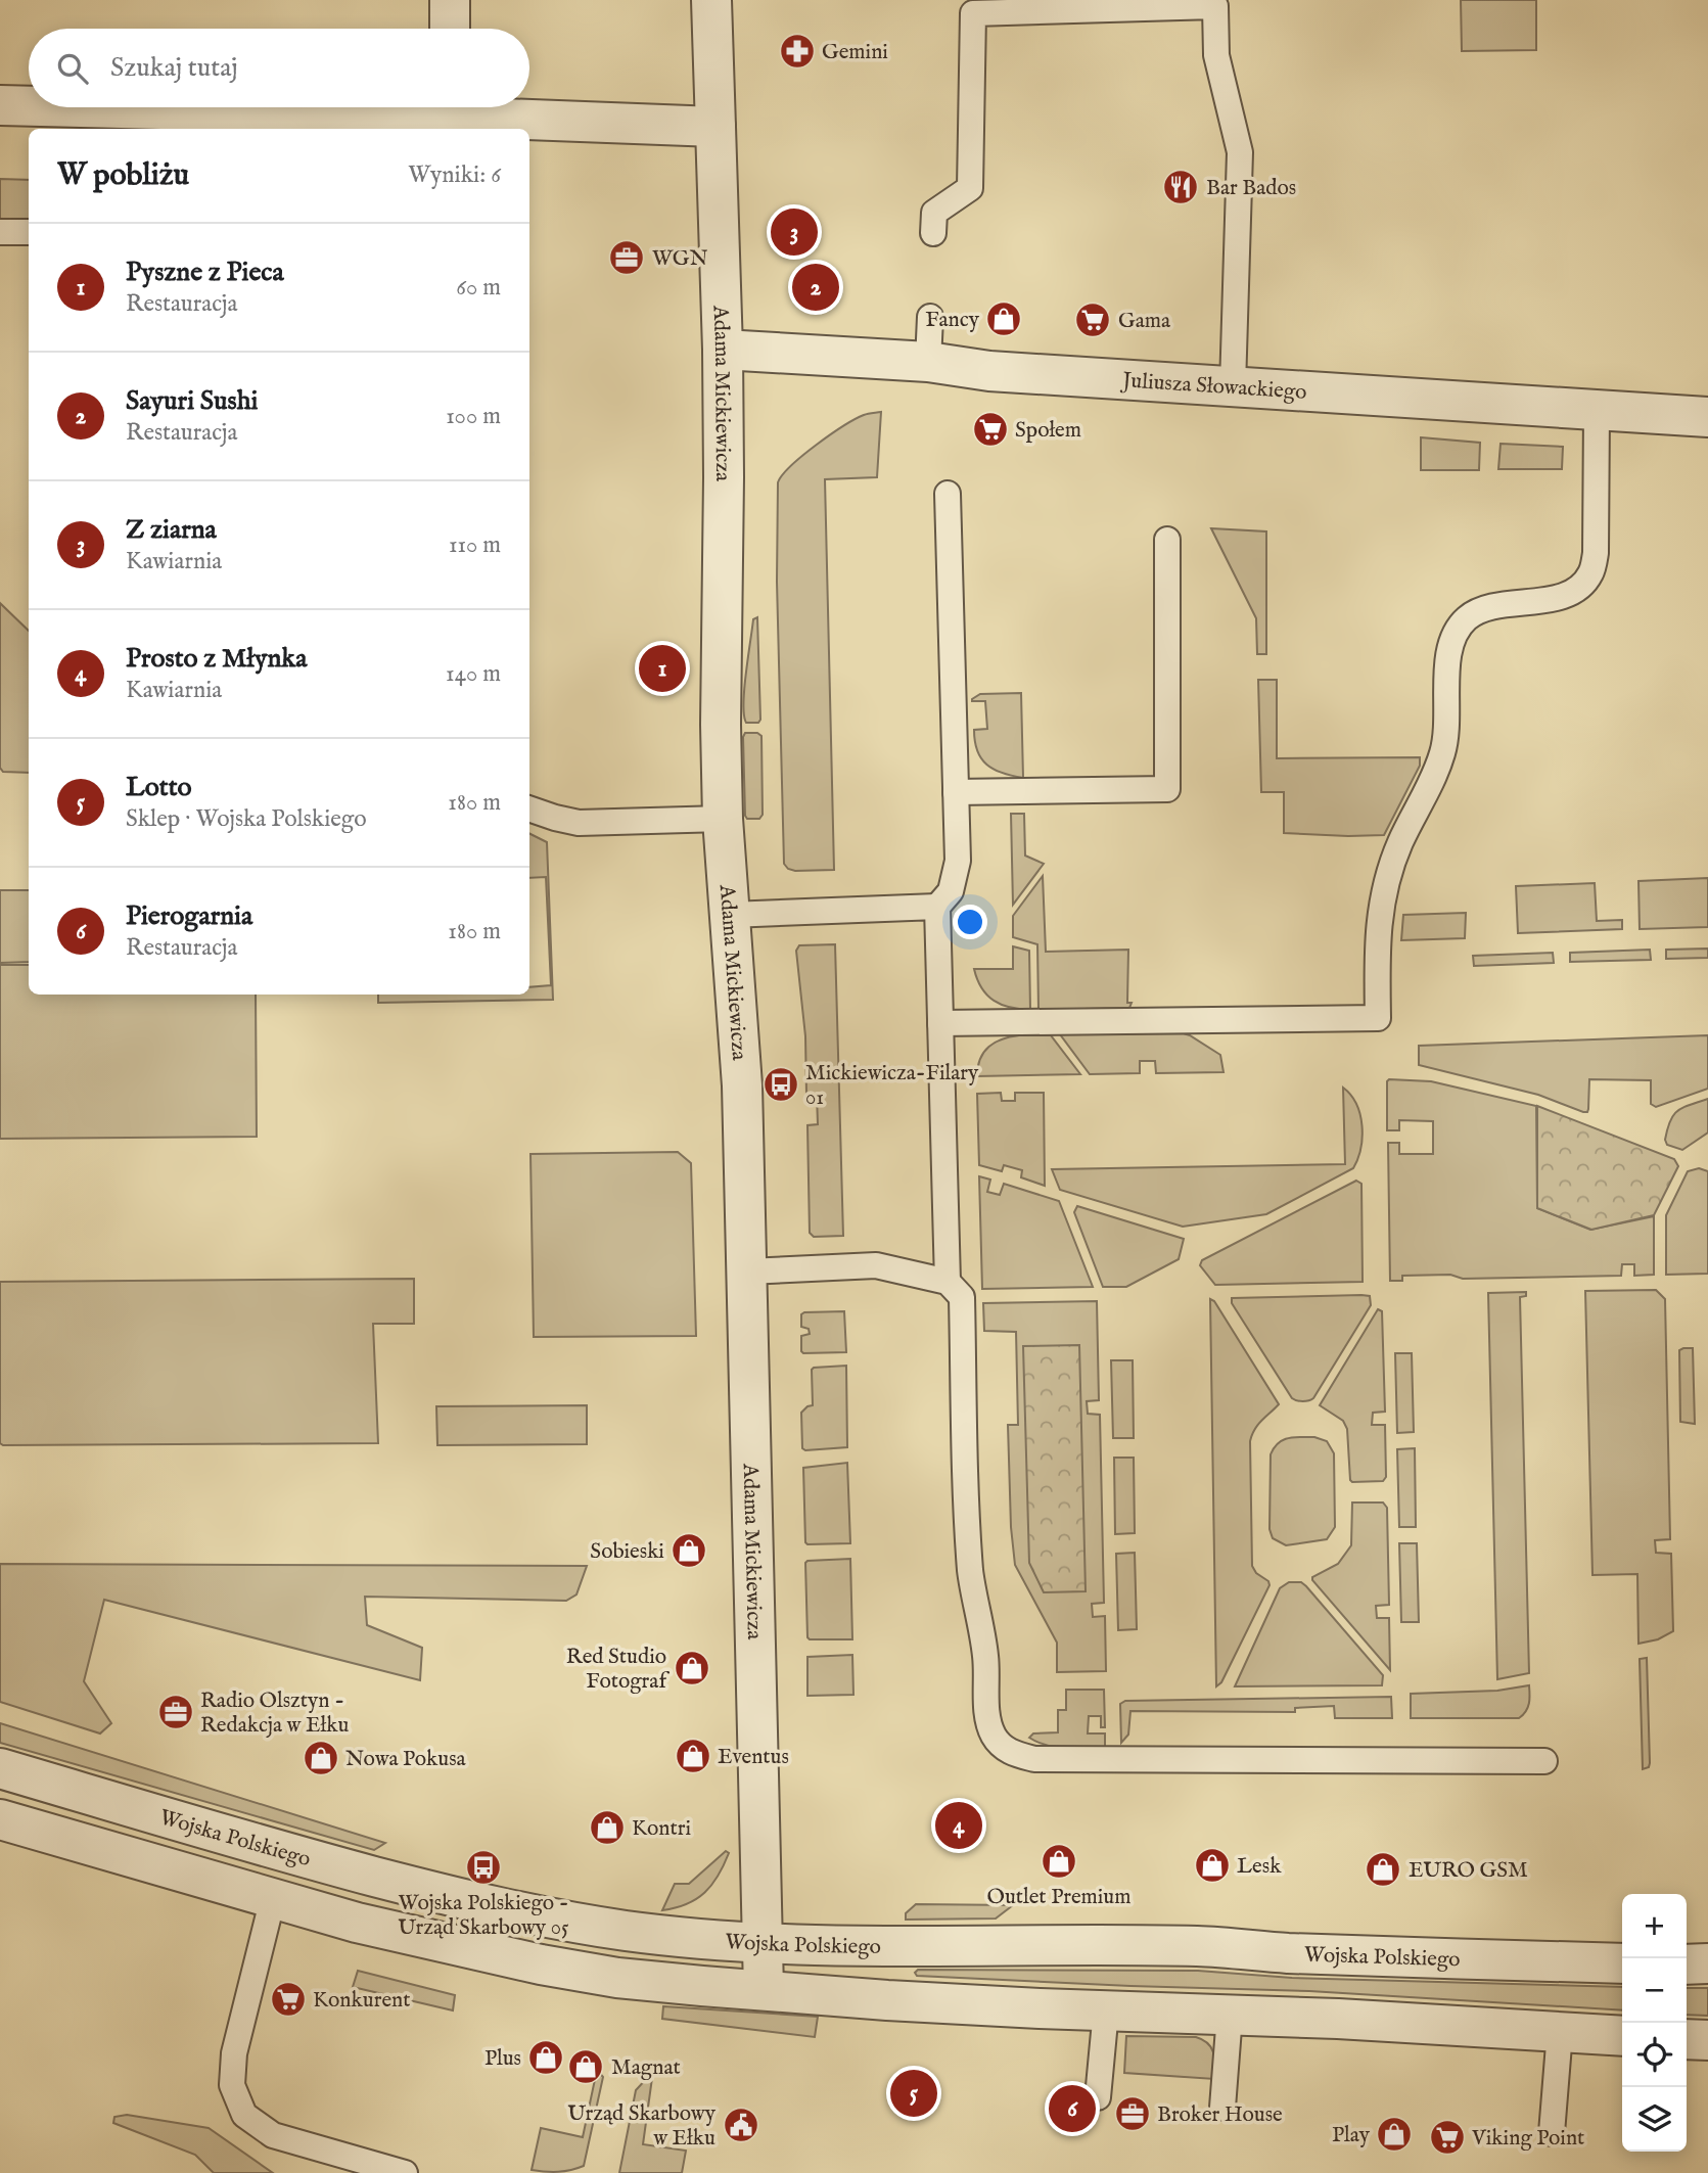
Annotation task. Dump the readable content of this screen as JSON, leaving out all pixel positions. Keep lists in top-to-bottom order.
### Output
{
  "streets": {
    "street": ["Juliusza Słowackiego", "Adama Mickiewicza", "Wojska Polskiego"]
  },
  "crossings": [
    ["Juliusza Słowackiego", "Adama Mickiewicza"],
    ["Adama Mickiewicza", "Wojska Polskiego"]
  ],
  "places": {
    "pharmacy": ["Gemini"],
    "restaurant": ["Bar Bados"],
    "office": ["WGN", "Radio Olsztyn - Redakcja w Ełku", "Broker House"],
    "shop": [
      "Fancy",
      "Sobieski",
      "Red Studio Fotograf",
      "Eventus",
      "Nowa Pokusa",
      "Kontri",
      "Outlet Premium",
      "Lesk",
      "EURO GSM",
      "Plus",
      "Magnat",
      "Play"
    ],
    "supermarket": [
      "Gama",
      "Społem",
      "Konkurent",
      "Viking Point"
    ],
    "bus stop": ["Mickiewicza-Filary 01", "Wojska Polskiego - Urząd Skarbowy 05"],
    "public building": ["Urząd Skarbowy w Ełku"]
  },
  "page": {
    "search": "Szukaj tutaj",
    "heading": ["W pobliżu", "Wyniki: 6"],
    "pins": [
      "3",
      "2",
      "1",
      "4",
      "5",
      "6"
    ],
    "list": [
      {
        "mark": "1",
        "name": "Pyszne z Pieca",
        "note": "Restauracja",
        "value": "60 m"
      },
      {
        "mark": "2",
        "name": "Sayuri Sushi",
        "note": "Restauracja",
        "value": "100 m"
      },
      {
        "mark": "3",
        "name": "Z ziarna",
        "note": "Kawiarnia",
        "value": "110 m"
      },
      {
        "mark": "4",
        "name": "Prosto z Młynka",
        "note": "Kawiarnia",
        "value": "140 m"
      },
      {
        "mark": "5",
        "name": "Lotto",
        "note": "Sklep · Wojska Polskiego",
        "value": "180 m"
      },
      {
        "mark": "6",
        "name": "Pierogarnia",
        "note": "Restauracja",
        "value": "180 m"
      }
    ],
    "map_buttons": ["+", "−"]
  }
}
